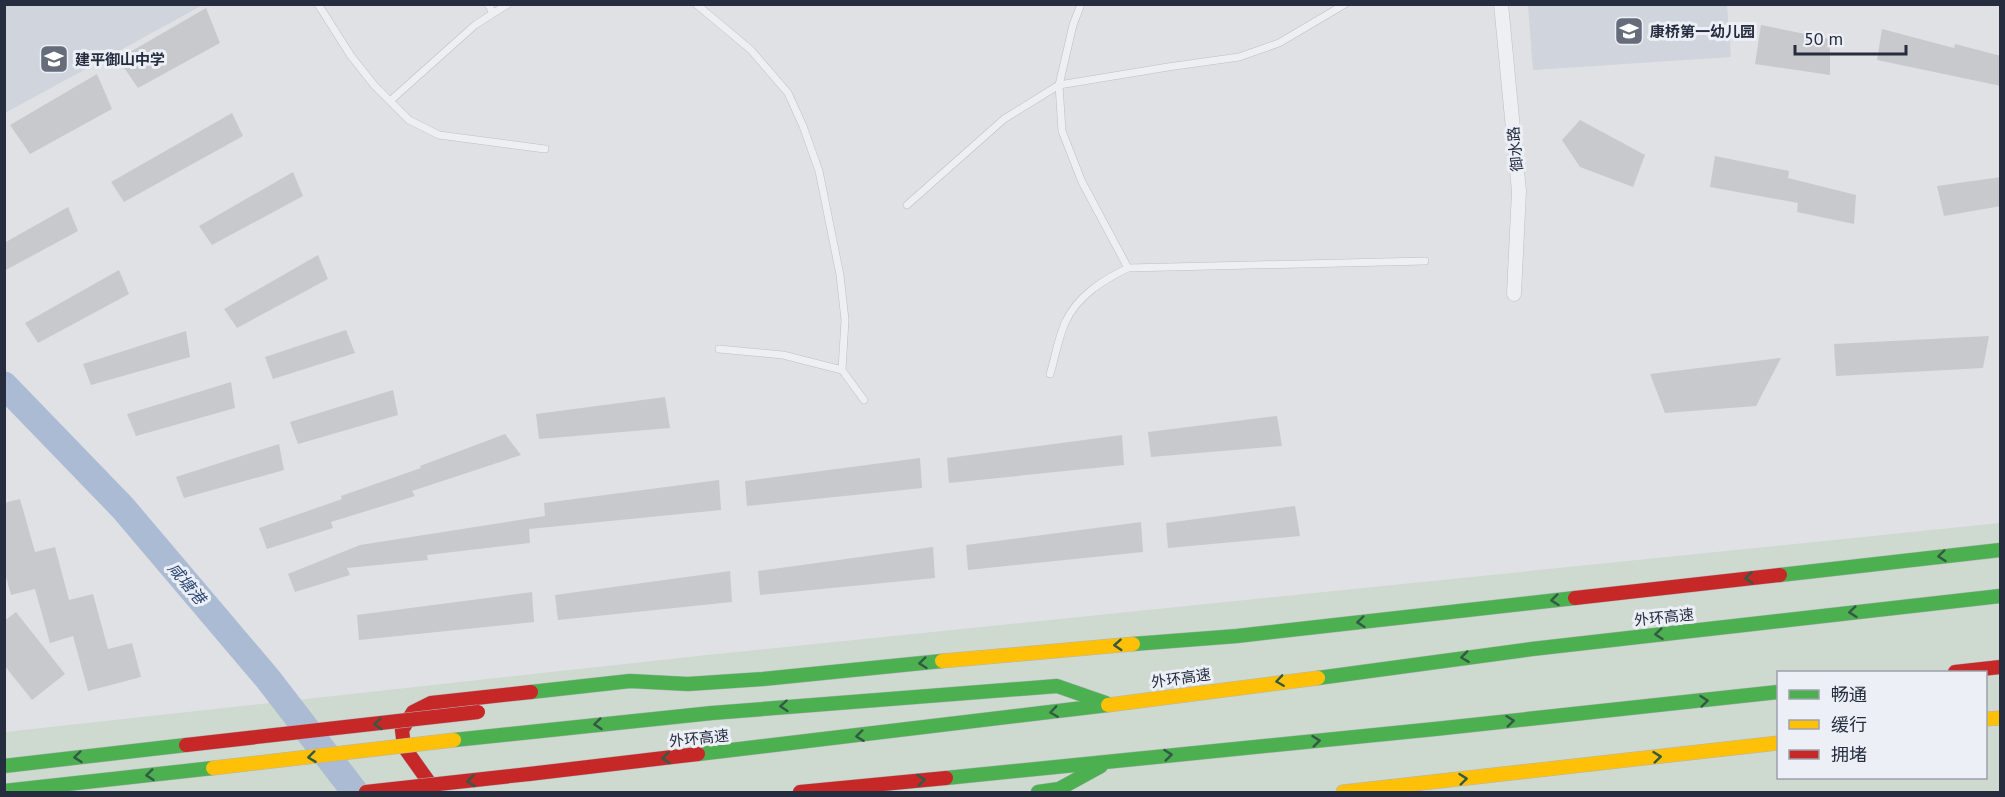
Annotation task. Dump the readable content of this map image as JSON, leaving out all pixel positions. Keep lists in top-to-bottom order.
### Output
{
  "streets": {
    "highway": ["外环高速"],
    "street": ["御水路"]
  },
  "water": ["咸塘港"],
  "places": {
    "school or university": ["康桥第一幼儿园", "建平御山中学"]
  },
  "legend": ["畅通", "缓行", "拥堵"],
  "scale_bar": "50 m"
}
